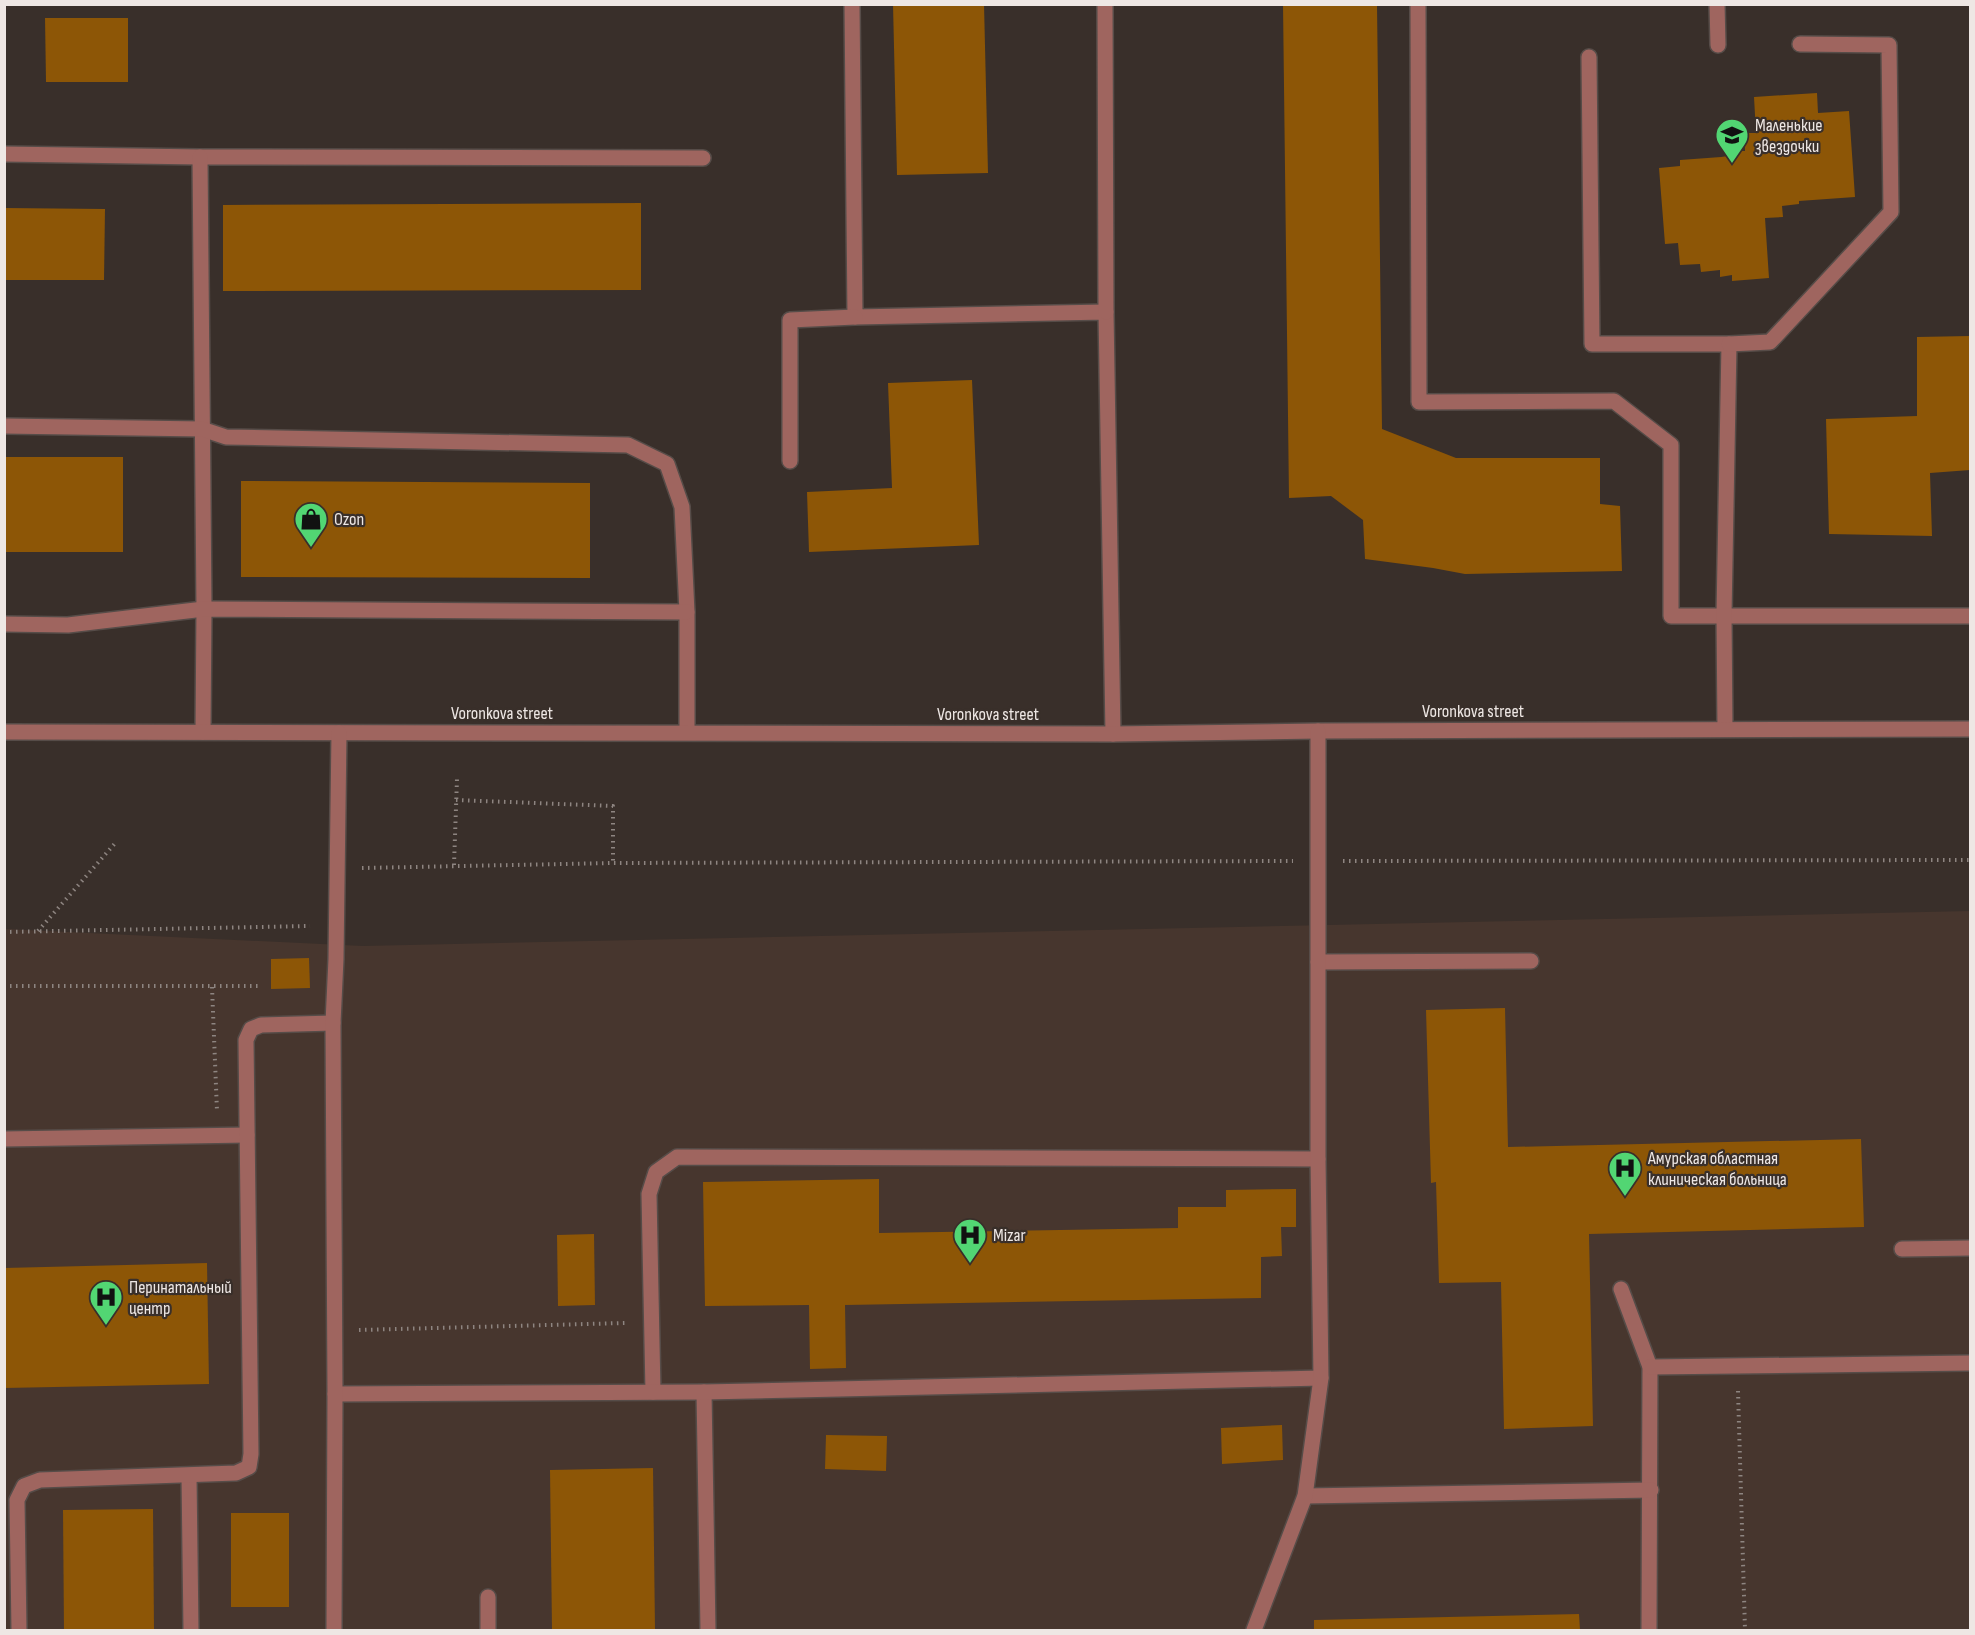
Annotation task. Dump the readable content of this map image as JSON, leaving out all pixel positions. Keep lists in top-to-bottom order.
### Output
{
  "streets": {
    "street": ["Voronkova street"]
  },
  "places": {
    "school or university": ["Маленькие звездочки"],
    "shop": ["Ozon"],
    "hospital": ["Амурская областная клиническая больница", "Mizar", "Перинатальный центр"]
  }
}
